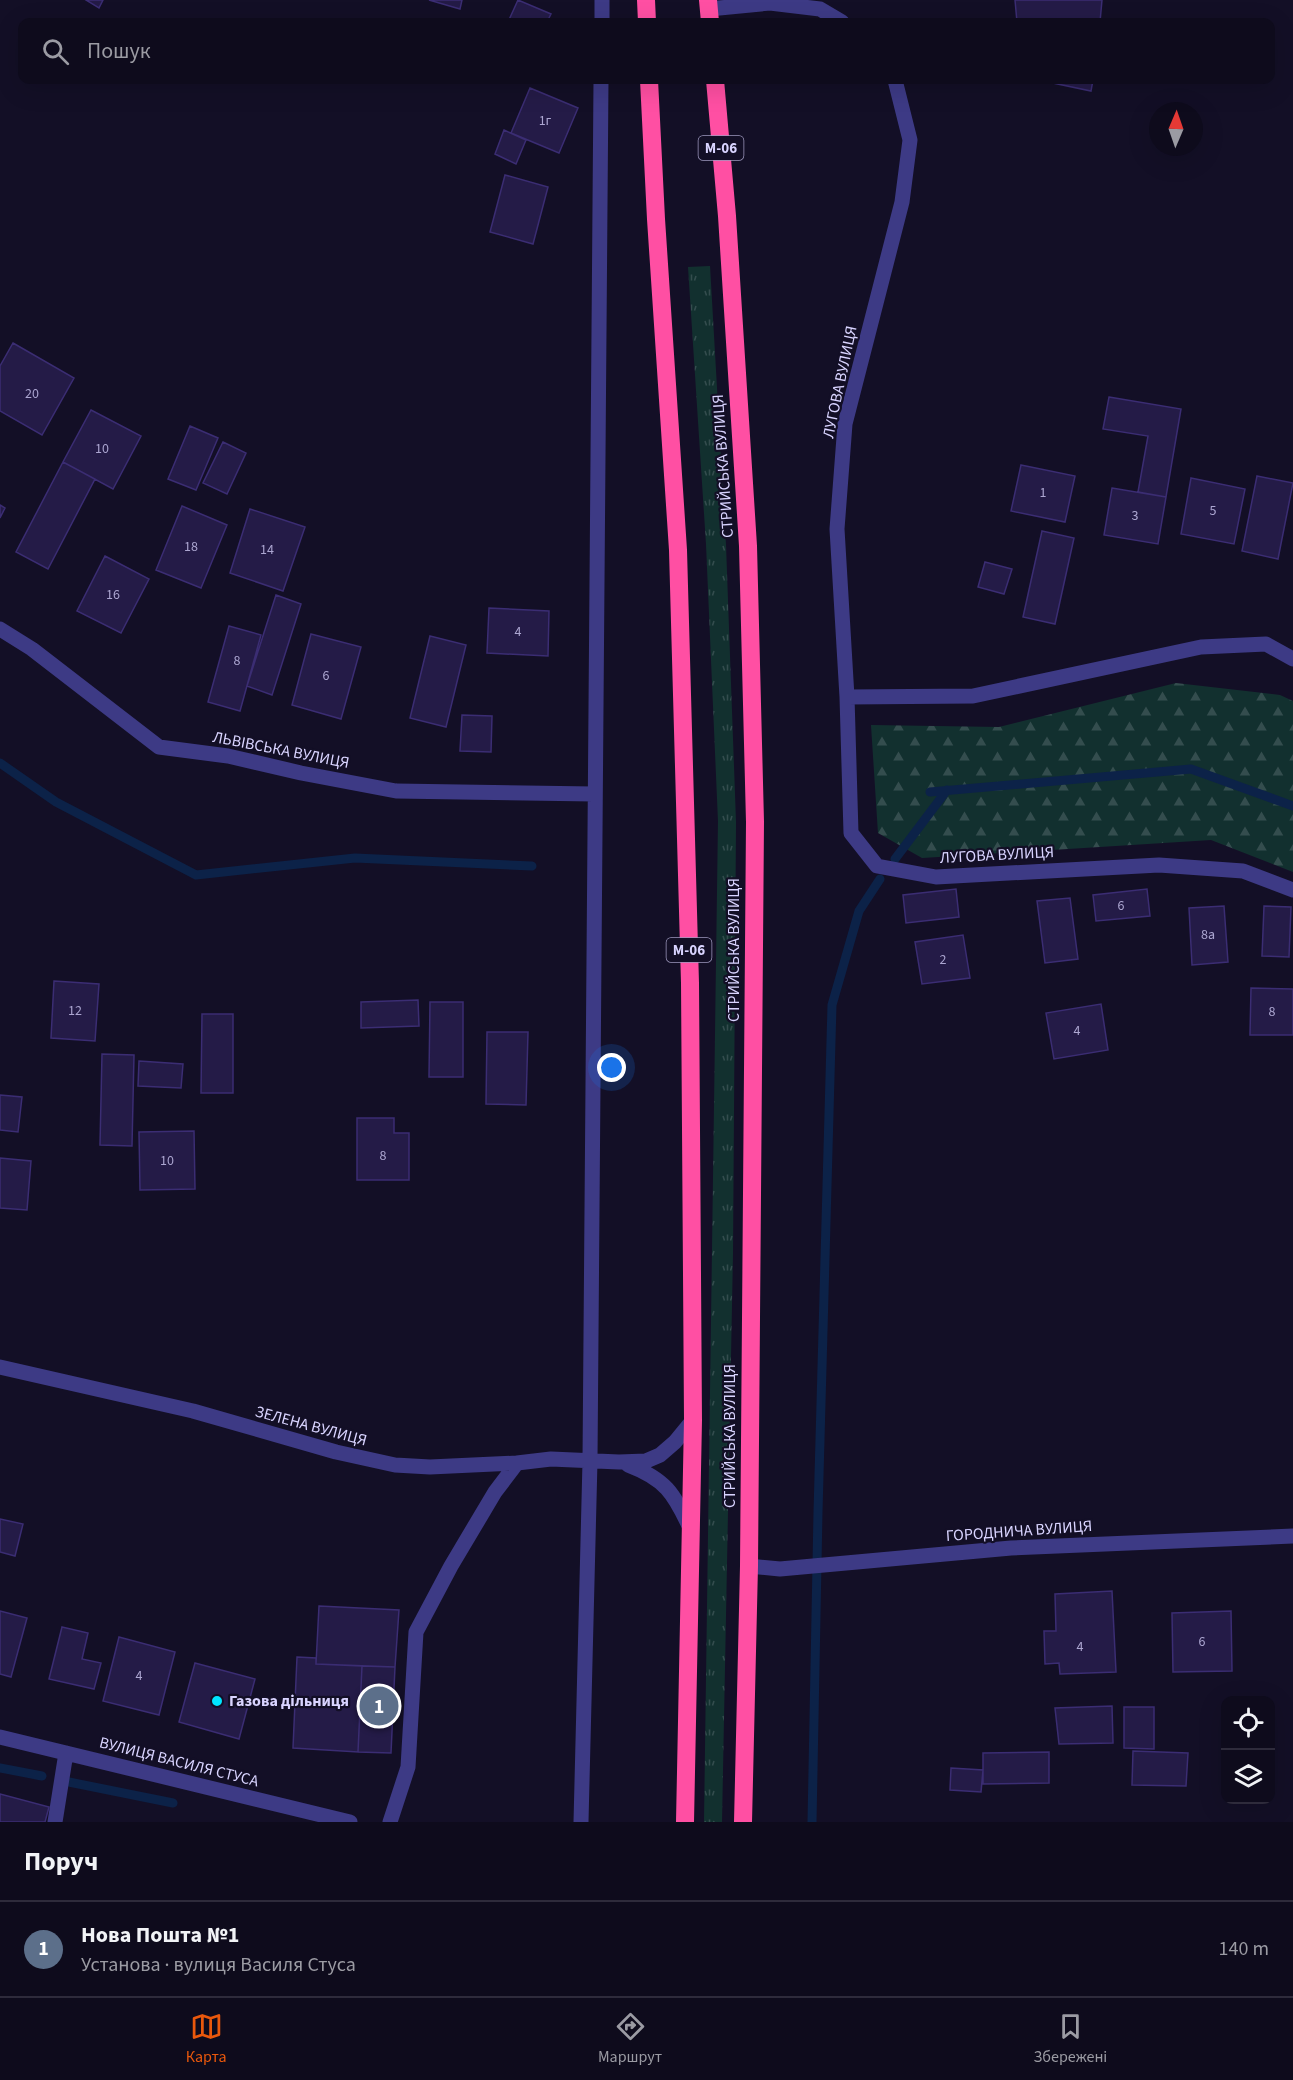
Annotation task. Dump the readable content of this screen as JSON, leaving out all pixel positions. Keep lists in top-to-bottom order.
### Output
{
  "streets": {
    "highway": ["М-06", "СТРИЙСЬКА ВУЛИЦЯ"],
    "street": [
      "ЛУГОВА ВУЛИЦЯ",
      "ЛЬВІВСЬКА ВУЛИЦЯ",
      "ЗЕЛЕНА ВУЛИЦЯ",
      "ГОРОДНИЧА ВУЛИЦЯ",
      "ВУЛИЦЯ ВАСИЛЯ СТУСА"
    ]
  },
  "crossings": [
    ["М-06", "ЗЕЛЕНА ВУЛИЦЯ"],
    ["СТРИЙСЬКА ВУЛИЦЯ", "ГОРОДНИЧА ВУЛИЦЯ"]
  ],
  "places": ["Газова дільниця"],
  "house_numbers": [
    "1г",
    "20",
    "10",
    "1",
    "5",
    "3",
    "18",
    "14",
    "16",
    "4",
    "8",
    "6",
    "6",
    "8а",
    "2",
    "12",
    "8",
    "4",
    "8",
    "10",
    "6",
    "4",
    "4"
  ],
  "north": "top",
  "page": {
    "search": "Пошук",
    "pins": "1",
    "heading": "Поруч",
    "list": [
      {
        "mark": "1",
        "name": "Нова Пошта №1",
        "note": "Установа · вулиця Василя Стуса",
        "value": "140 m"
      }
    ],
    "nav": ["Карта", "Маршрут", "Збережені"]
  }
}
